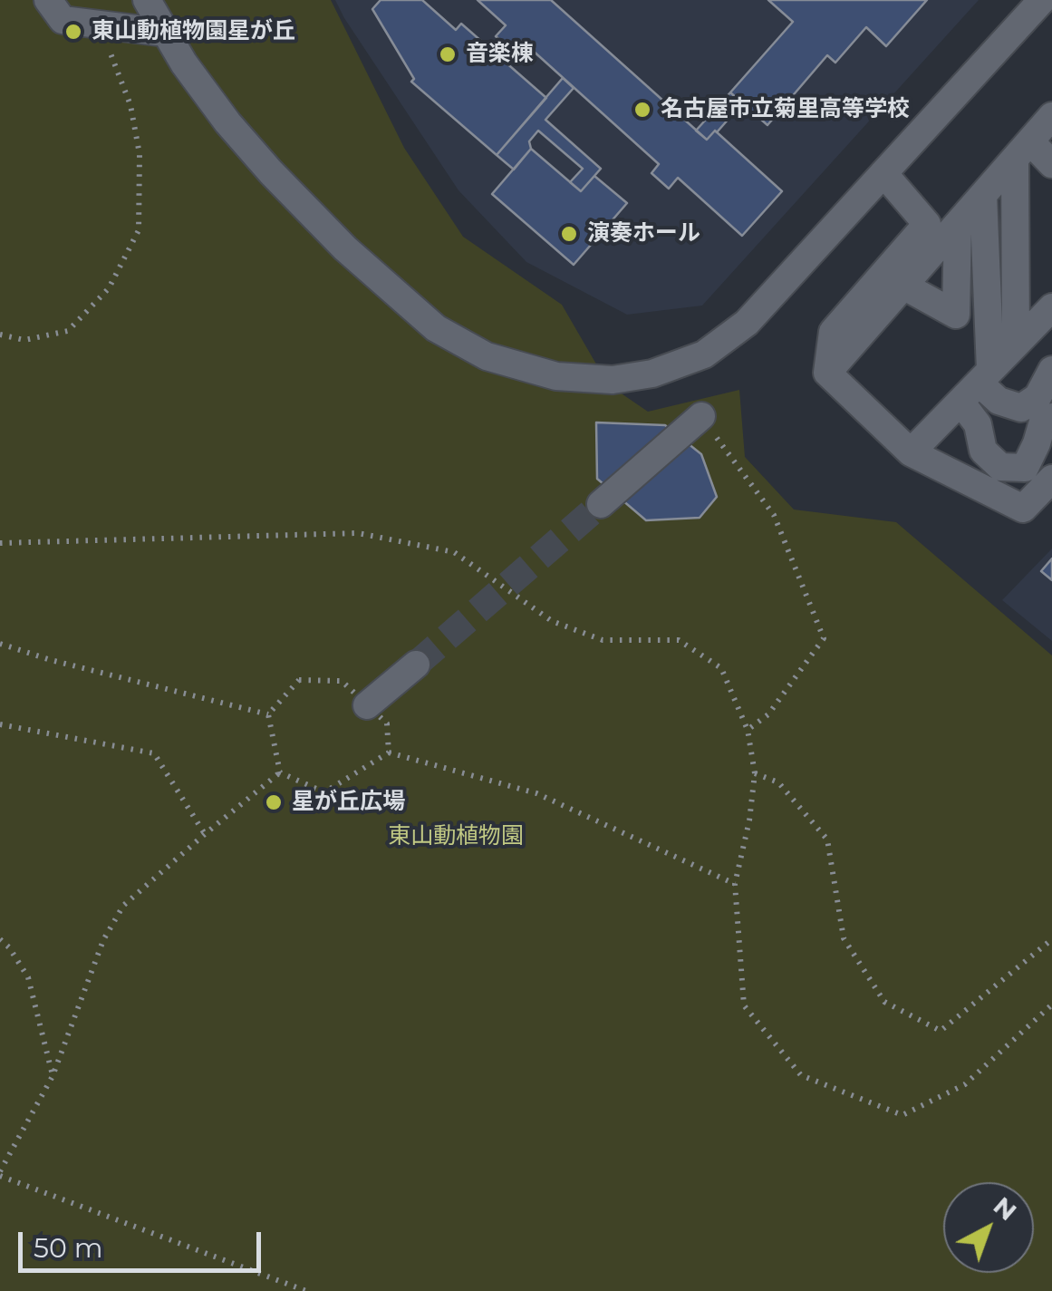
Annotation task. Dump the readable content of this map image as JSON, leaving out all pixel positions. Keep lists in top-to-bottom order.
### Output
{
  "parks": ["東山動植物園"],
  "places": [
    "東山動植物園星が丘",
    "音楽棟",
    "名古屋市立菊里高等学校",
    "演奏ホール",
    "星が丘広場"
  ],
  "scale_bar": "50 m",
  "north": "top right"
}
